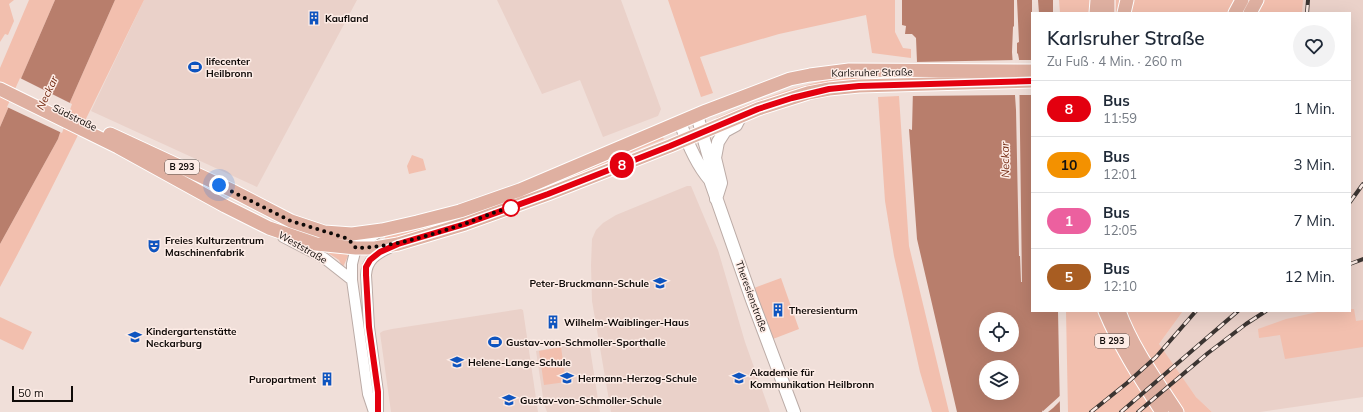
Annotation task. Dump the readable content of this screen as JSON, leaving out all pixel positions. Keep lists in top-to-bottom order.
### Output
{
  "streets": {
    "main road": [
      "Karlsruher Straße",
      "Südstraße",
      "B 293",
      "Weststraße",
      "Theresienstraße"
    ]
  },
  "crossings": [
    ["Karlsruher Straße", "Weststraße"],
    ["Karlsruher Straße", "Theresienstraße"],
    ["Südstraße", "Weststraße"]
  ],
  "water": ["Neckar"],
  "places": {
    "building": [
      "Kaufland",
      "Theresienturm",
      "Wilhelm-Waiblinger-Haus",
      "Puropartment"
    ],
    "sports": ["lifecenter Heilbronn", "Gustav-von-Schmoller-Sporthalle"],
    "theatre": ["Freies Kulturzentrum Maschinenfabrik"],
    "school or university": [
      "Peter-Bruckmann-Schule",
      "Kindergartenstätte Neckarburg",
      "Helene-Lange-Schule",
      "Hermann-Herzog-Schule",
      "Akademie für Kommunikation Heilbronn",
      "Gustav-von-Schmoller-Schule"
    ]
  },
  "lines": ["bus line 8"],
  "scale_bar": "50 m",
  "page": {
    "on_map": "8",
    "heading": ["Karlsruher Straße", "Zu Fuß · 4 Min. · 260 m"],
    "list": [
      {
        "mark": "8",
        "name": "Bus",
        "note": "11:59",
        "value": "1 Min."
      },
      {
        "mark": "10",
        "name": "Bus",
        "note": "12:01",
        "value": "3 Min."
      },
      {
        "mark": "1",
        "name": "Bus",
        "note": "12:05",
        "value": "7 Min."
      },
      {
        "mark": "5",
        "name": "Bus",
        "note": "12:10",
        "value": "12 Min."
      }
    ],
    "scale": "50 m"
  }
}
